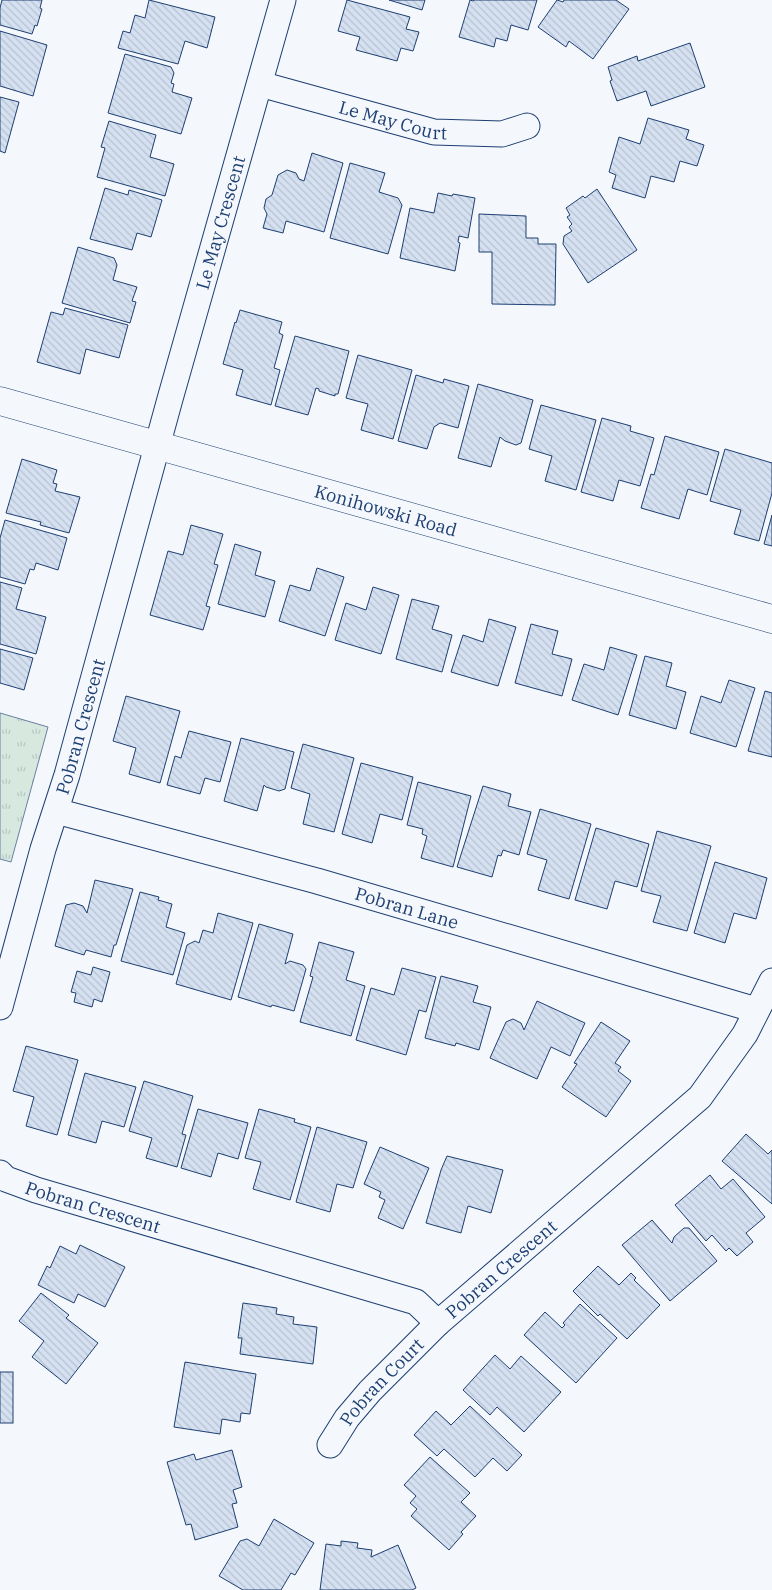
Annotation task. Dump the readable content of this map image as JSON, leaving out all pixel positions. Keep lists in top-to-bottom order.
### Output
{
  "streets": {
    "street": [
      "Le May Court",
      "Le May Crescent",
      "Konihowski Road",
      "Pobran Crescent",
      "Pobran Lane",
      "Pobran Court"
    ]
  },
  "crossings": [
    ["Le May Court", "Le May Crescent"],
    ["Le May Crescent", "Konihowski Road"],
    ["Le May Crescent", "Pobran Crescent"],
    ["Konihowski Road", "Pobran Crescent"],
    ["Pobran Crescent", "Pobran Lane"],
    ["Pobran Crescent", "Pobran Court"]
  ]
}
